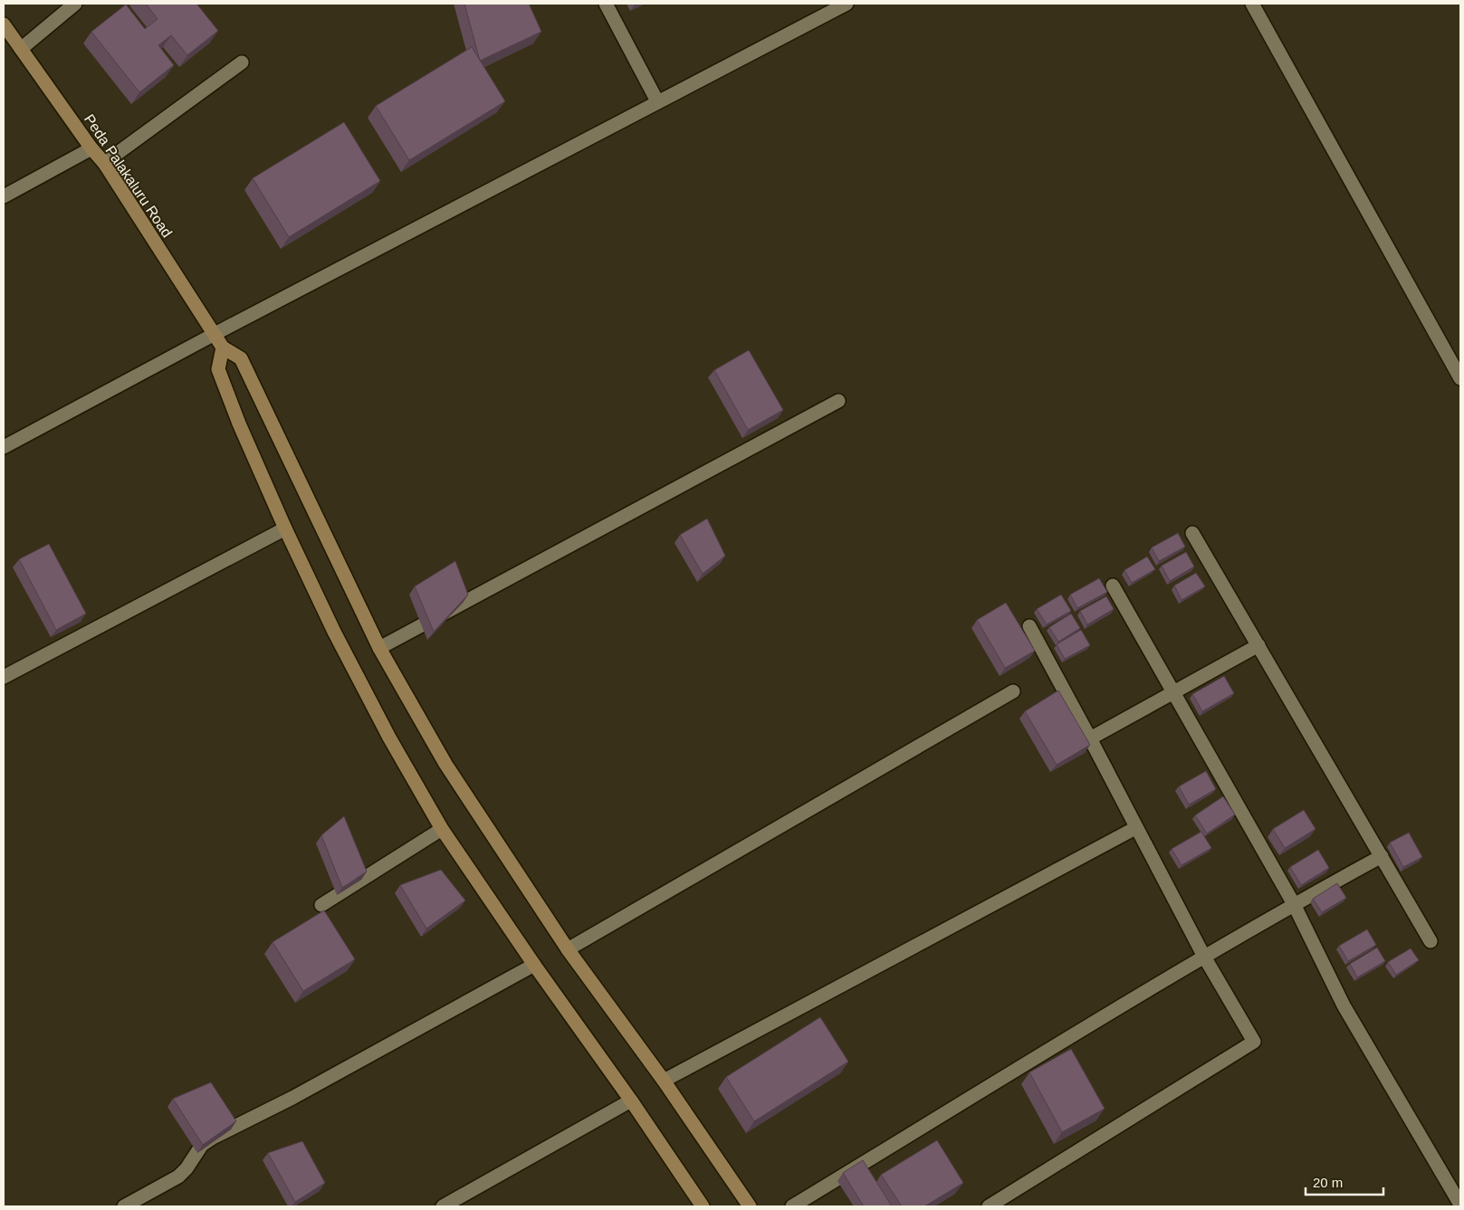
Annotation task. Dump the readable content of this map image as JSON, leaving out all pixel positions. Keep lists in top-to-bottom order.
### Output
{
  "streets": {
    "main road": ["Peda Palakaluru Road"]
  },
  "scale_bar": "20 m"
}
